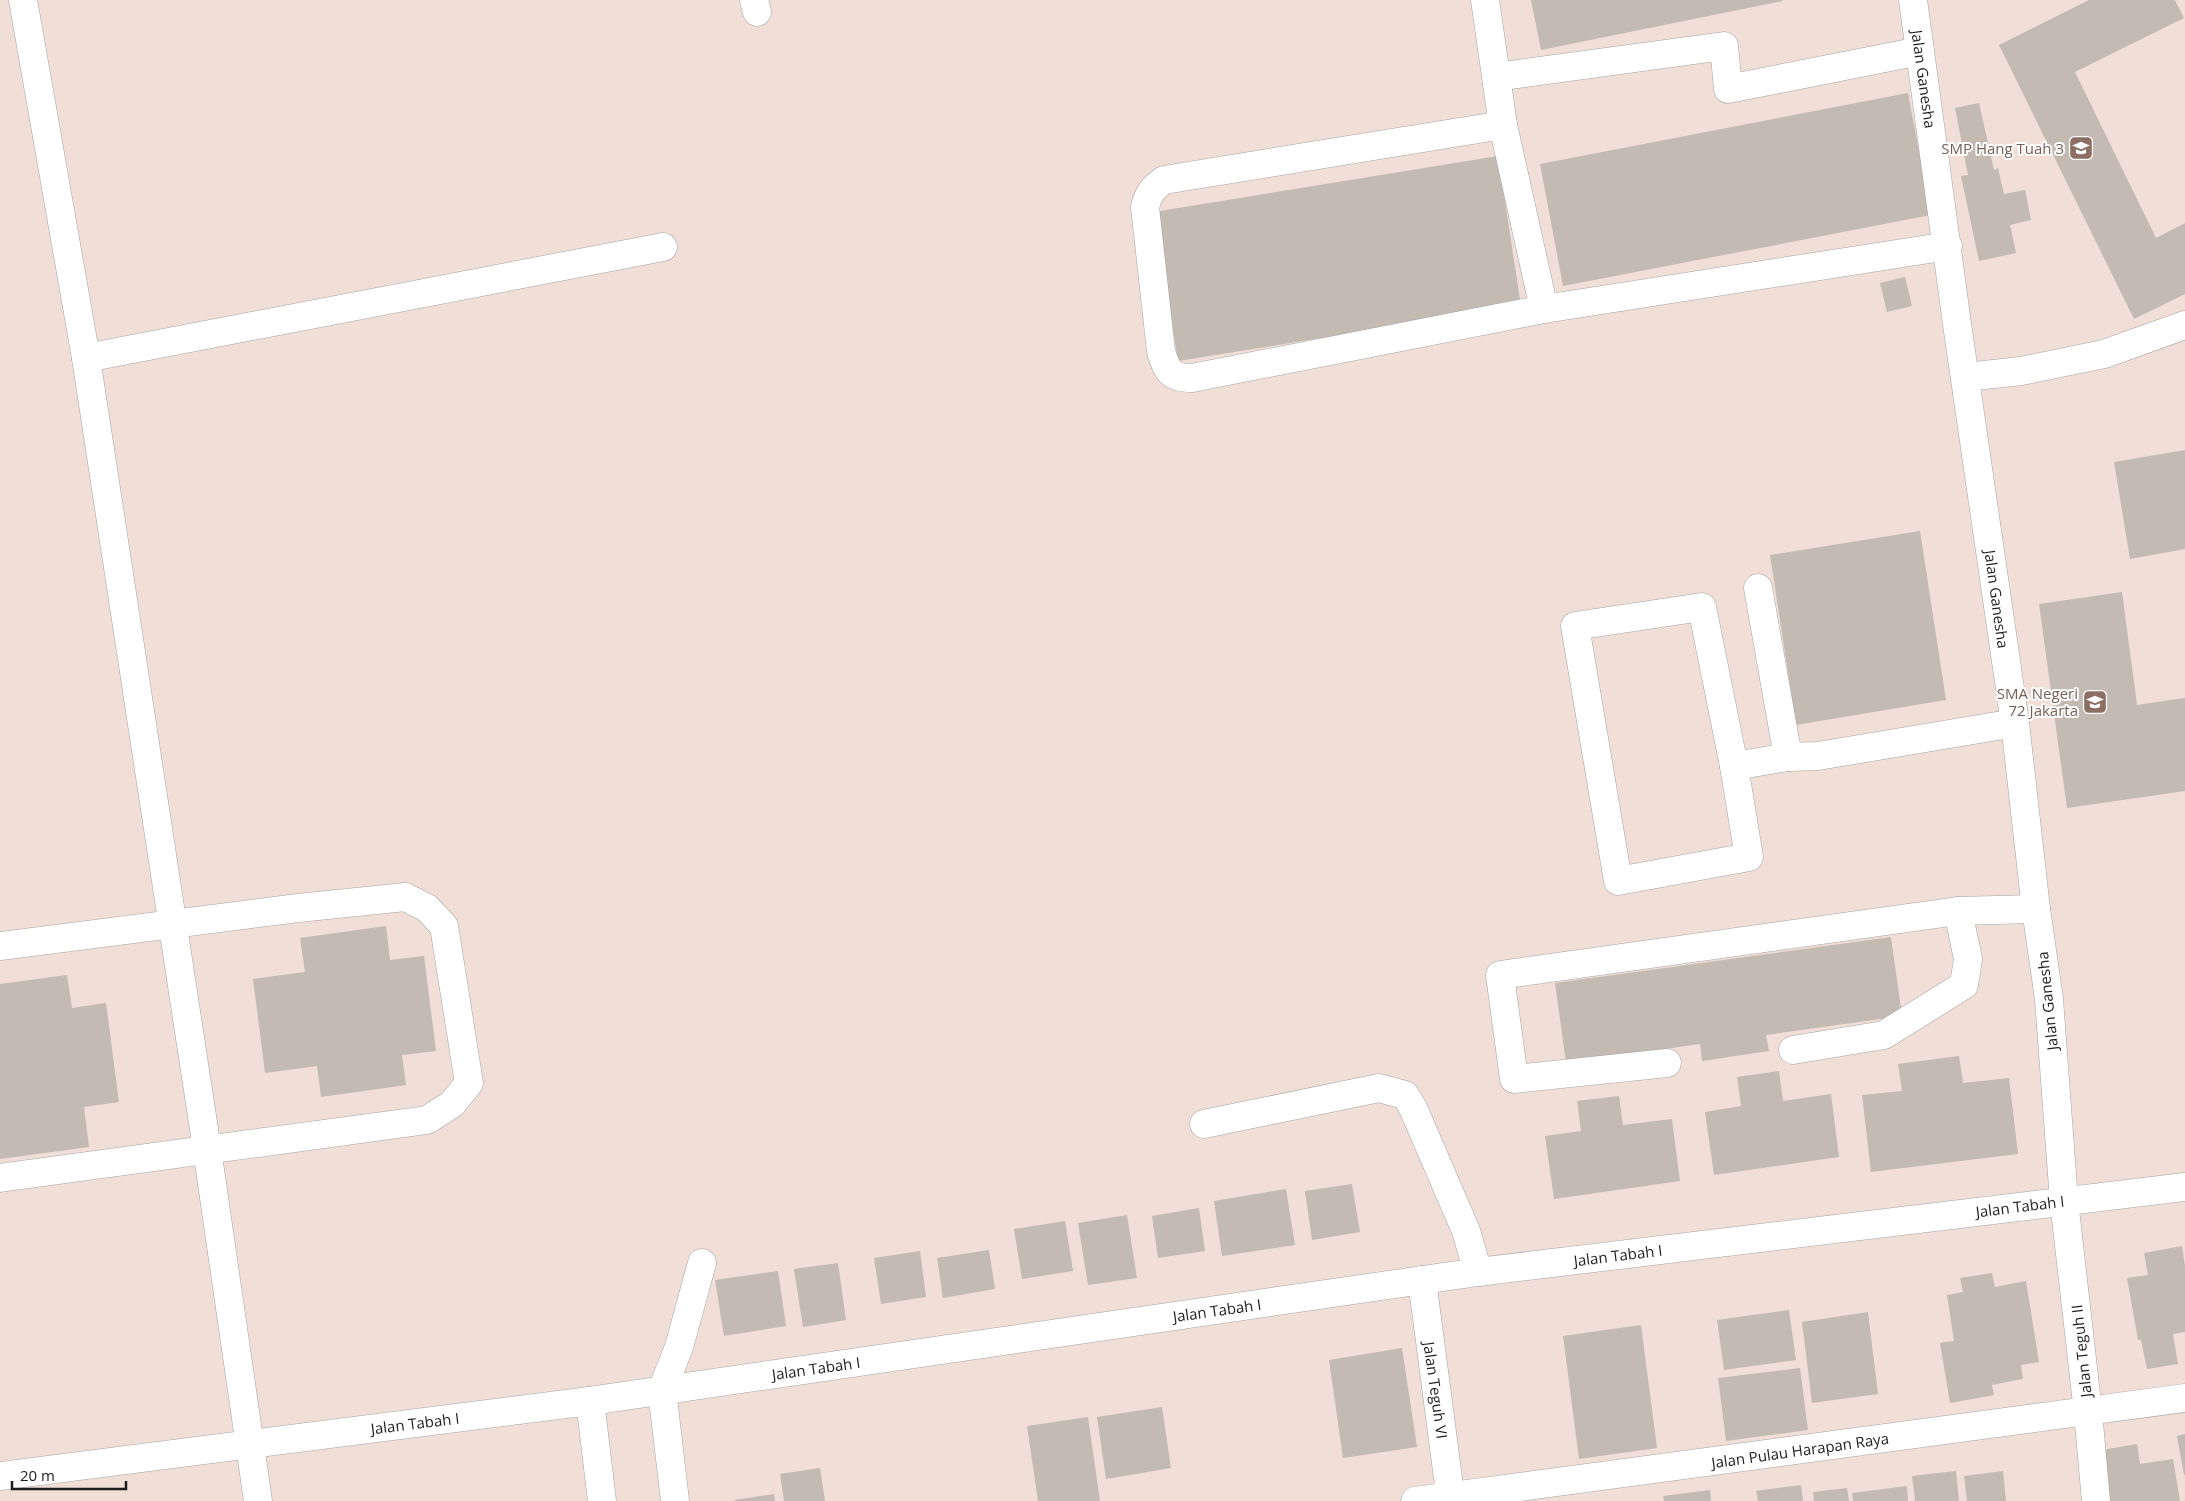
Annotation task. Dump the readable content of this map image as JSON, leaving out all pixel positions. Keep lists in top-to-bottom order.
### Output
{
  "streets": {
    "street": [
      "Jalan Ganesha",
      "Jalan Tabah I",
      "Jalan Teguh II",
      "Jalan Teguh VI",
      "Jalan Pulau Harapan Raya"
    ]
  },
  "crossings": [
    ["Jalan Ganesha", "Jalan Tabah I"],
    ["Jalan Ganesha", "Jalan Teguh II"],
    ["Jalan Tabah I", "Jalan Teguh II"],
    ["Jalan Tabah I", "Jalan Teguh VI"],
    ["Jalan Teguh II", "Jalan Pulau Harapan Raya"],
    ["Jalan Teguh VI", "Jalan Pulau Harapan Raya"]
  ],
  "places": {
    "school or university": ["SMP Hang Tuah 3", "SMA Negeri 72 Jakarta"]
  },
  "scale_bar": "20 m"
}
